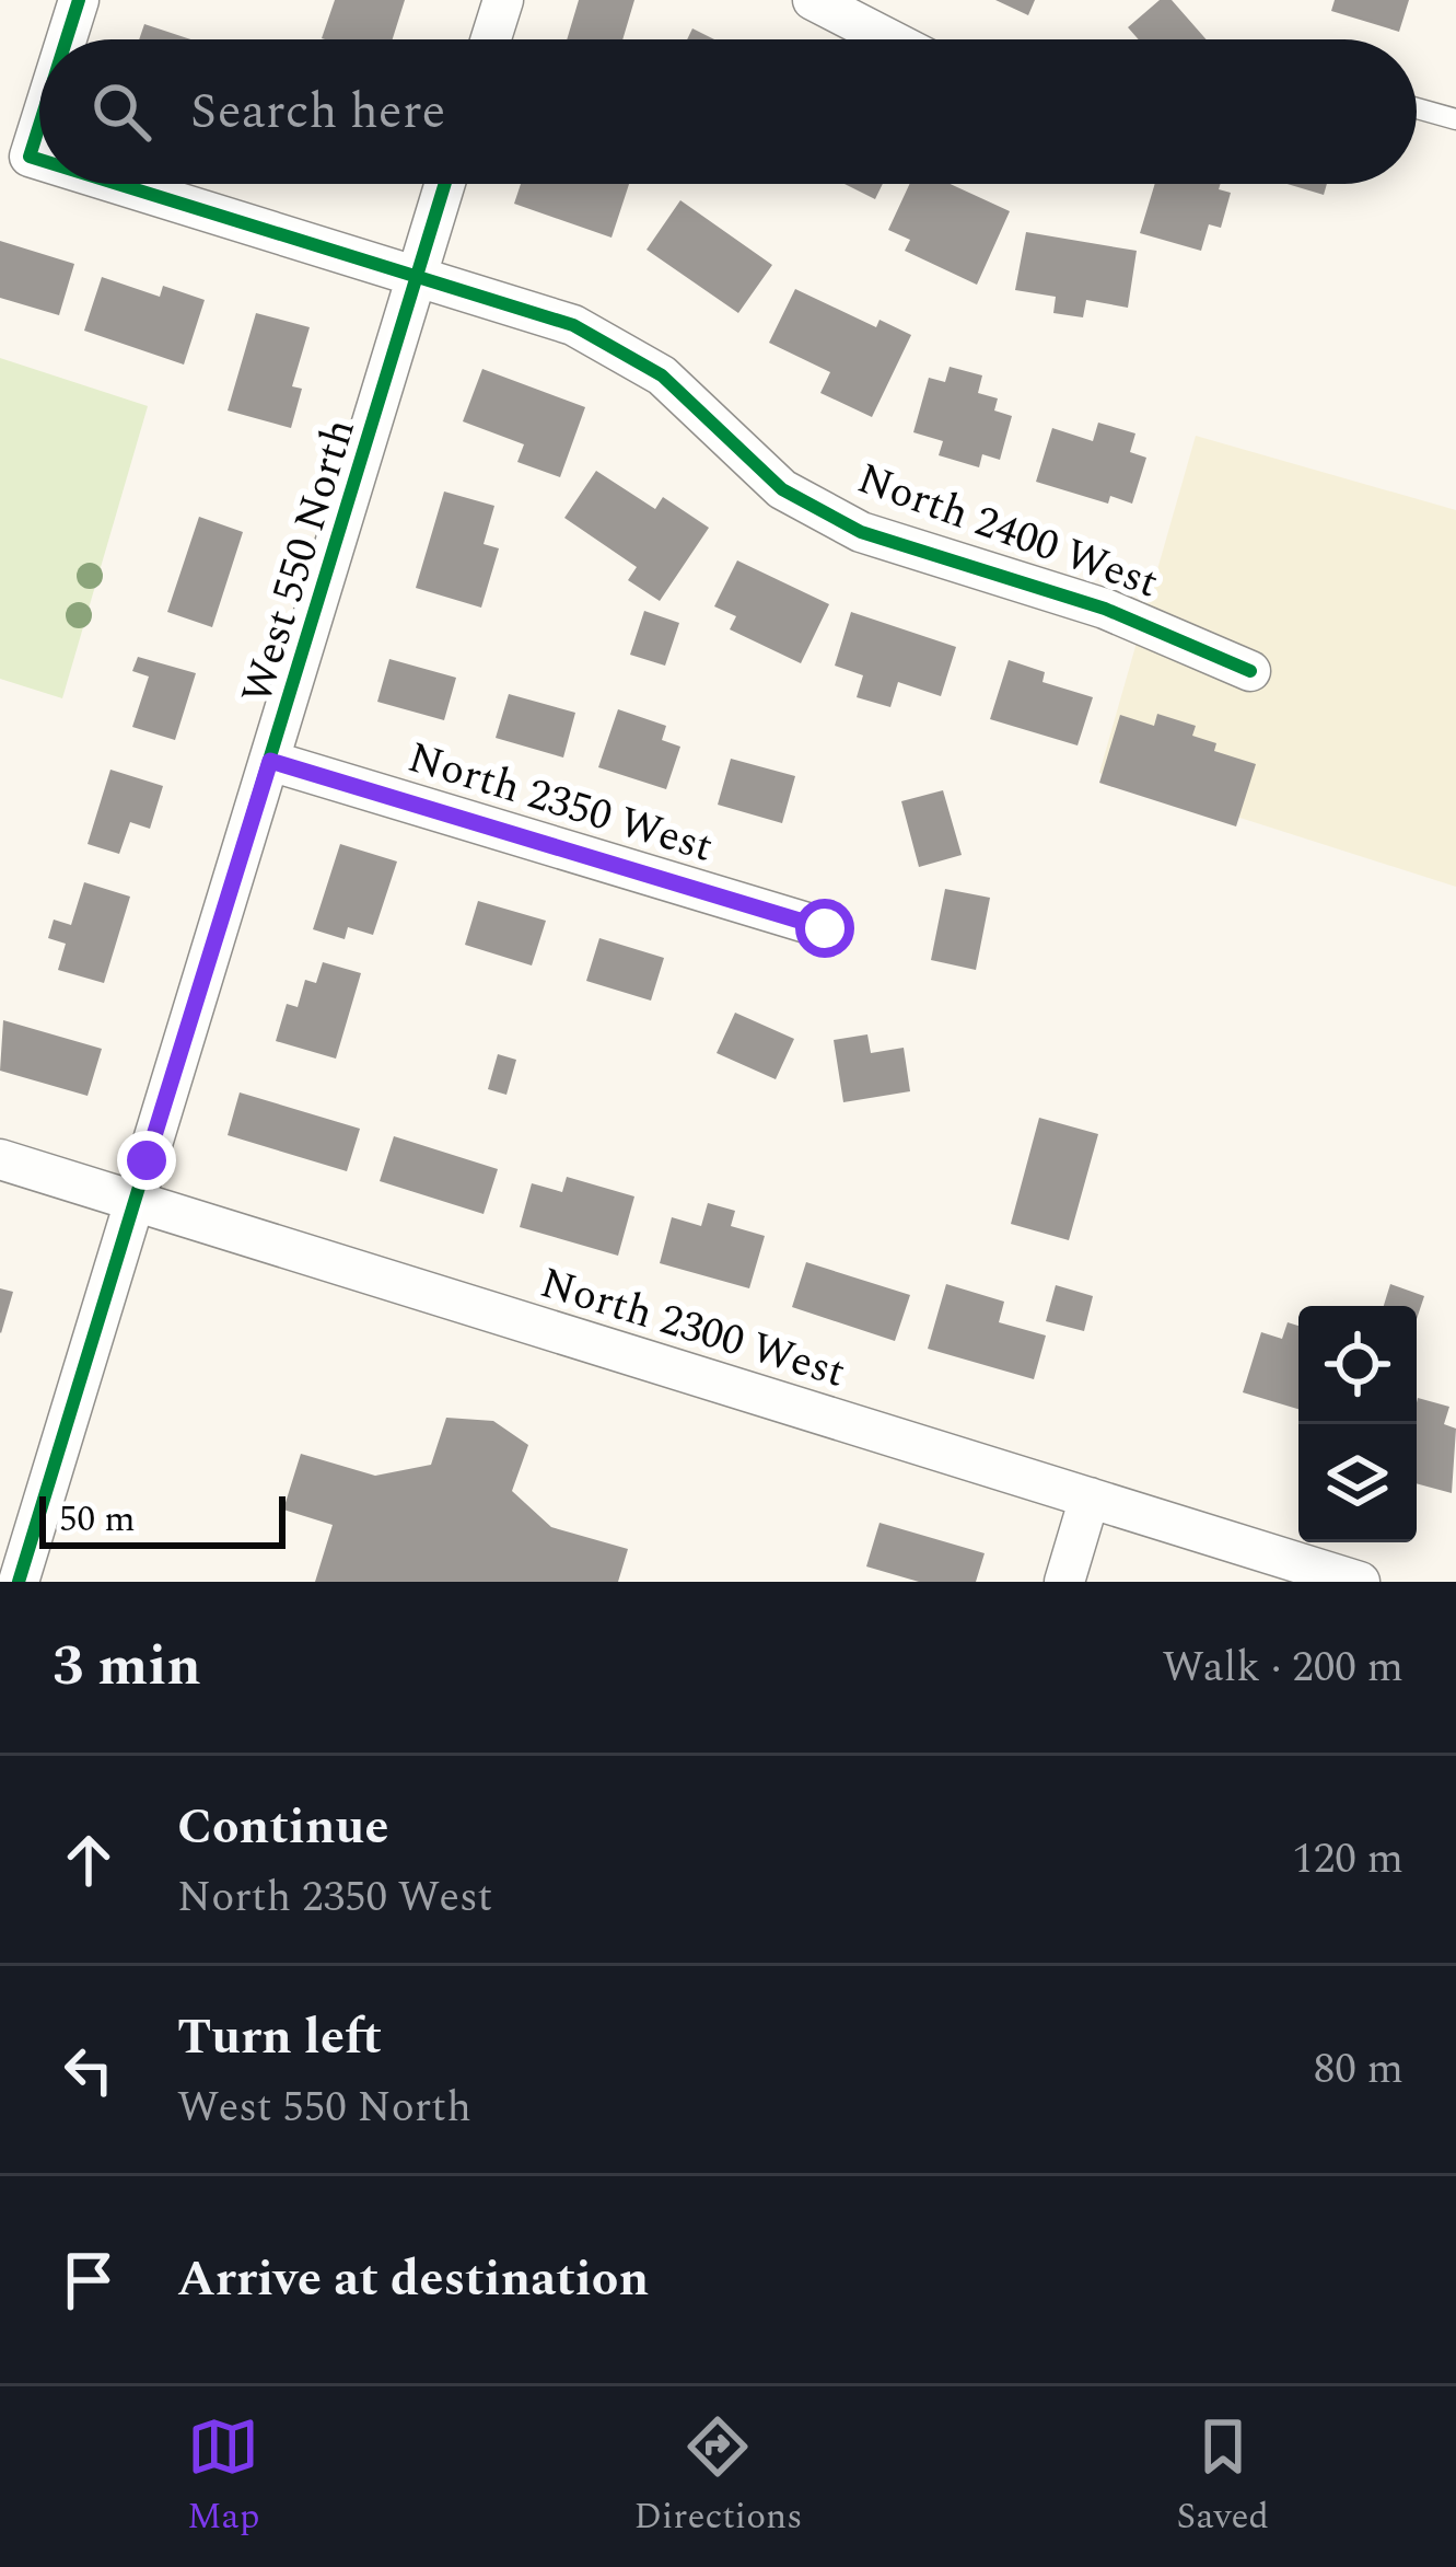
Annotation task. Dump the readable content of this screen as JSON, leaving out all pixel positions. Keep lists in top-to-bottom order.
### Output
{
  "streets": {
    "street": [
      "North 2400 West",
      "West 550 North",
      "North 2350 West",
      "North 2300 West"
    ]
  },
  "crossings": [
    ["North 2400 West", "West 550 North"],
    ["West 550 North", "North 2350 West"],
    ["West 550 North", "North 2300 West"]
  ],
  "scale_bar": "50 m",
  "page": {
    "search": "Search here",
    "scale": "50 m",
    "heading": ["3 min", "Walk · 200 m"],
    "list": [
      ["Continue", "North 2350 West", "120 m"],
      ["Turn left", "West 550 North", "80 m"],
      "Arrive at destination"
    ],
    "nav": ["Map", "Directions", "Saved"]
  }
}
